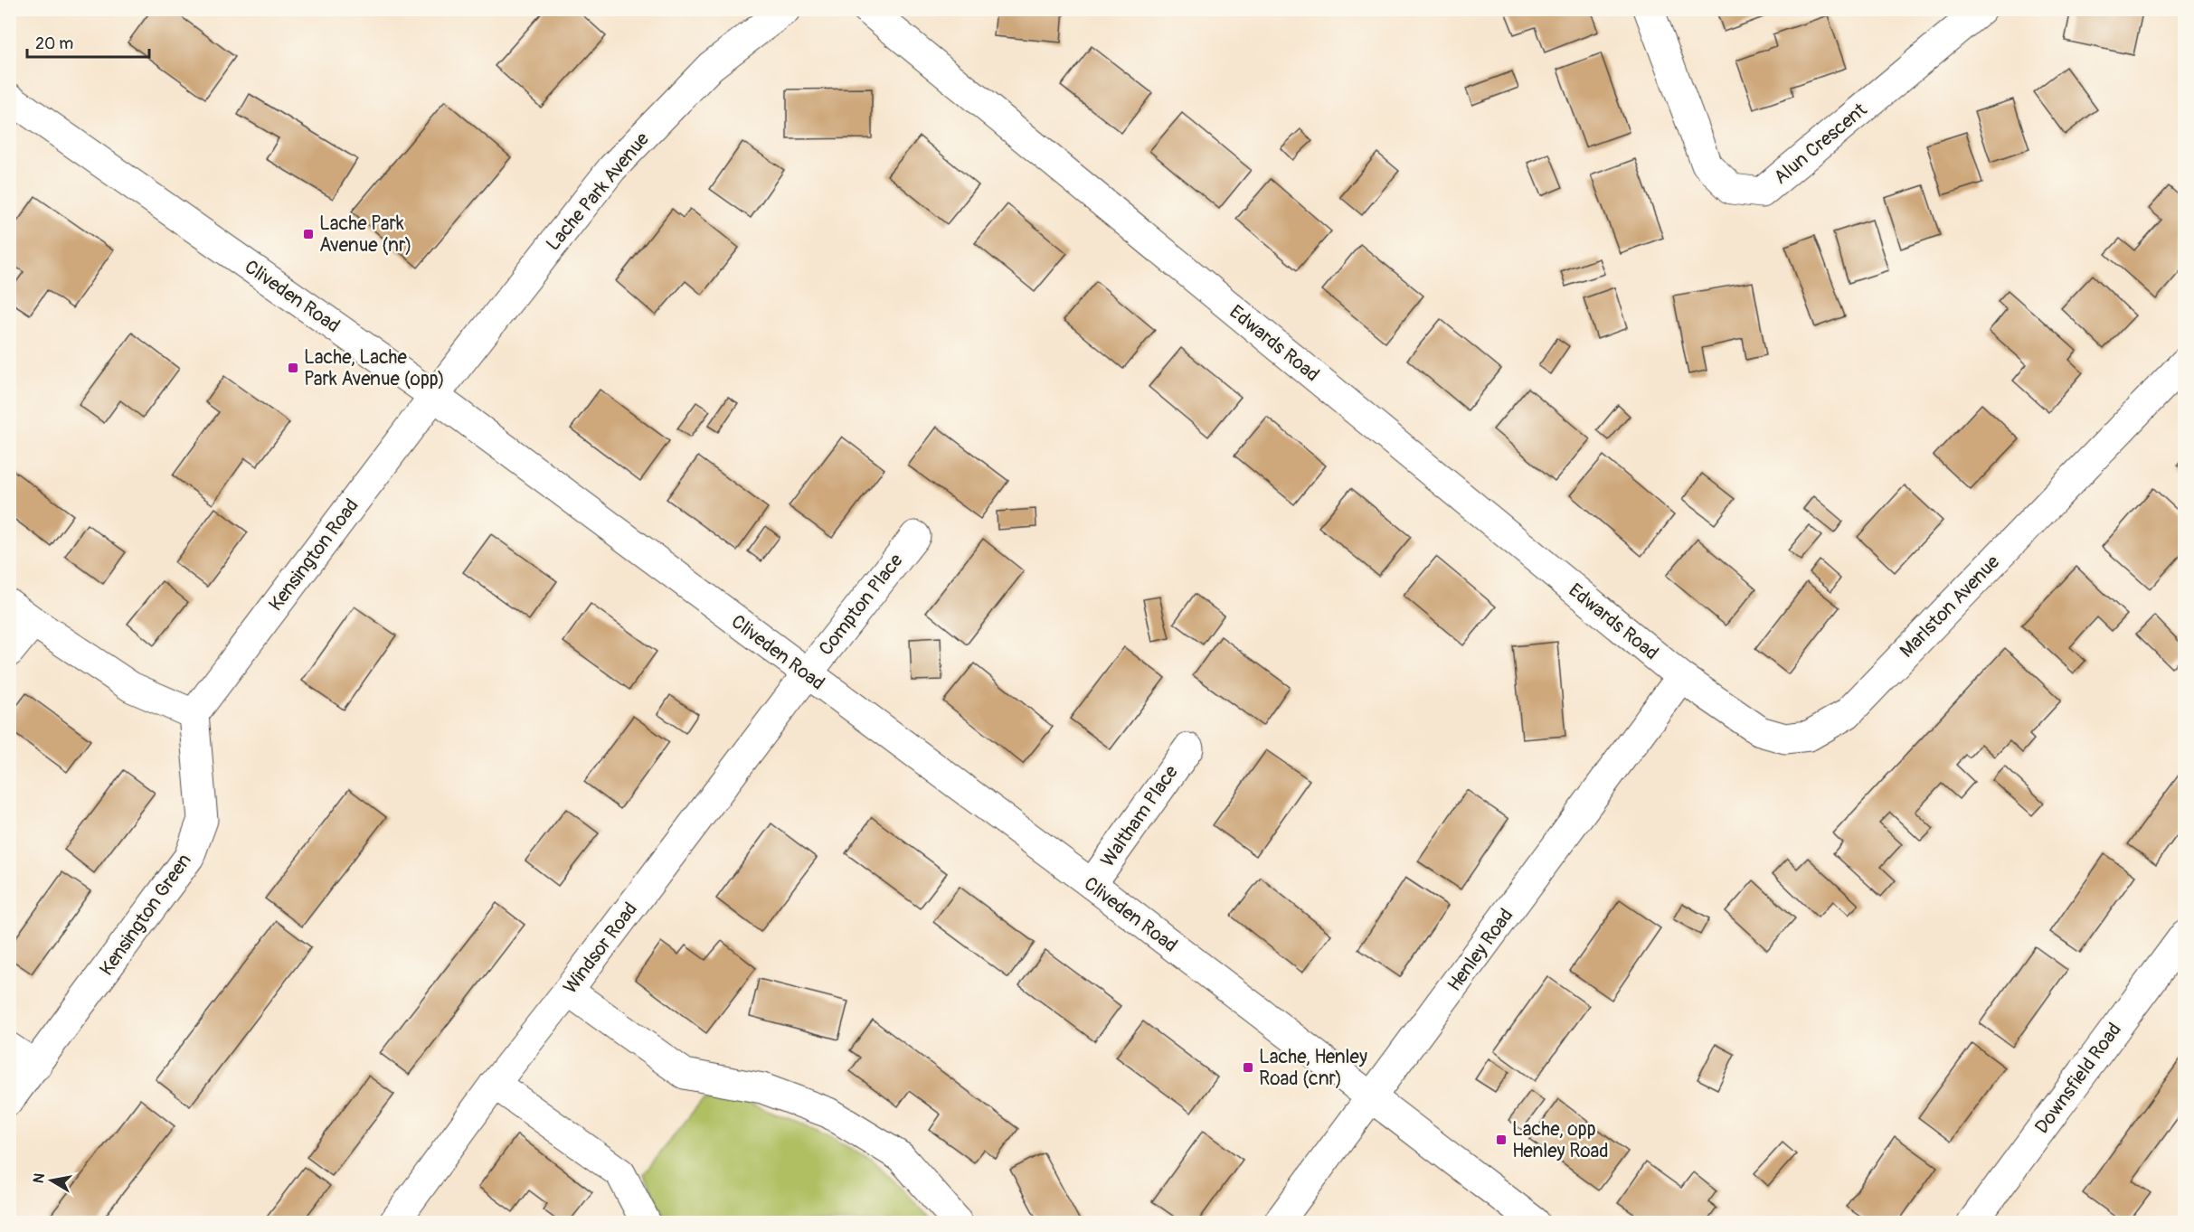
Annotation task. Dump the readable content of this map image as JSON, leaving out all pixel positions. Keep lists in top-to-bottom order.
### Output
{
  "streets": {
    "street": [
      "Alun Crescent",
      "Lache Park Avenue",
      "Cliveden Road",
      "Edwards Road",
      "Kensington Road",
      "Compton Place",
      "Marlston Avenue",
      "Waltham Place",
      "Kensington Green",
      "Windsor Road",
      "Henley Road",
      "Downsfield Road"
    ]
  },
  "crossings": [
    ["Lache Park Avenue", "Cliveden Road"],
    ["Lache Park Avenue", "Kensington Road"],
    ["Cliveden Road", "Kensington Road"],
    ["Cliveden Road", "Compton Place"],
    ["Cliveden Road", "Waltham Place"],
    ["Cliveden Road", "Windsor Road"],
    ["Cliveden Road", "Henley Road"],
    ["Edwards Road", "Marlston Avenue"],
    ["Edwards Road", "Henley Road"],
    ["Kensington Road", "Kensington Green"],
    ["Compton Place", "Windsor Road"],
    ["Marlston Avenue", "Henley Road"]
  ],
  "places": {
    "transit": [
      "Lache Park Avenue (nr)",
      "Lache, Lache Park Avenue (opp)",
      "Lache, Henley Road (cnr)",
      "Lache, opp Henley Road"
    ]
  },
  "scale_bar": "20 m",
  "north": "left"
}
